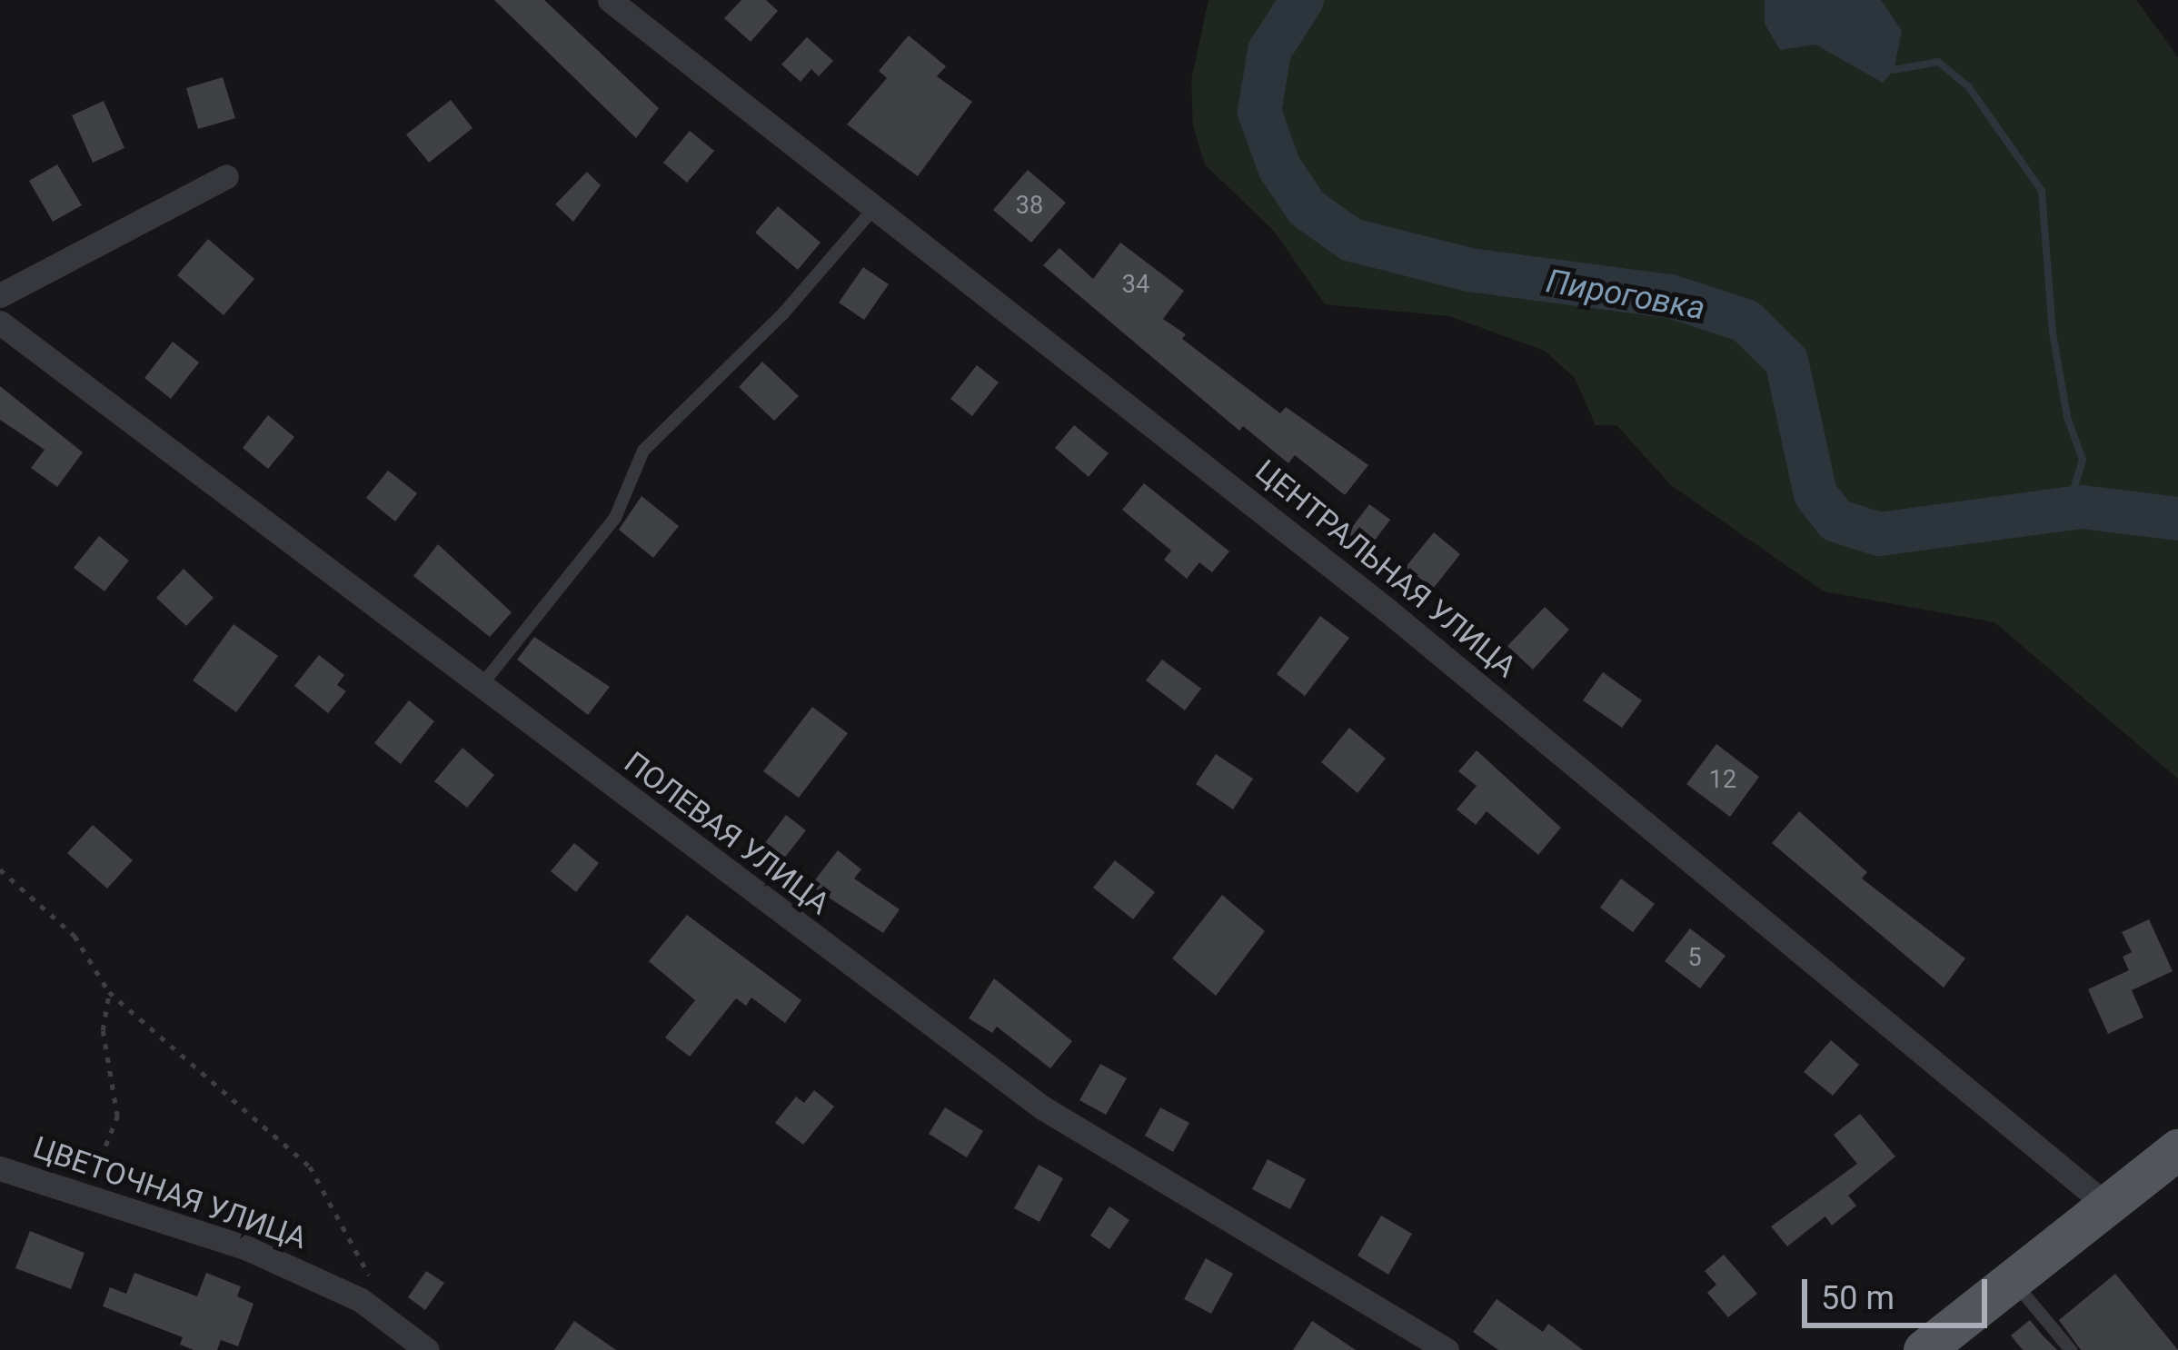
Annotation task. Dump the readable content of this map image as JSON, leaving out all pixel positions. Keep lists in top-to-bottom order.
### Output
{
  "streets": {
    "street": ["ЦЕНТРАЛЬНАЯ УЛИЦА", "ПОЛЕВАЯ УЛИЦА", "ЦВЕТОЧНАЯ УЛИЦА"]
  },
  "water": ["Пироговка"],
  "house_numbers": [
    "38",
    "34",
    "12",
    "5"
  ],
  "scale_bar": "50 m"
}
